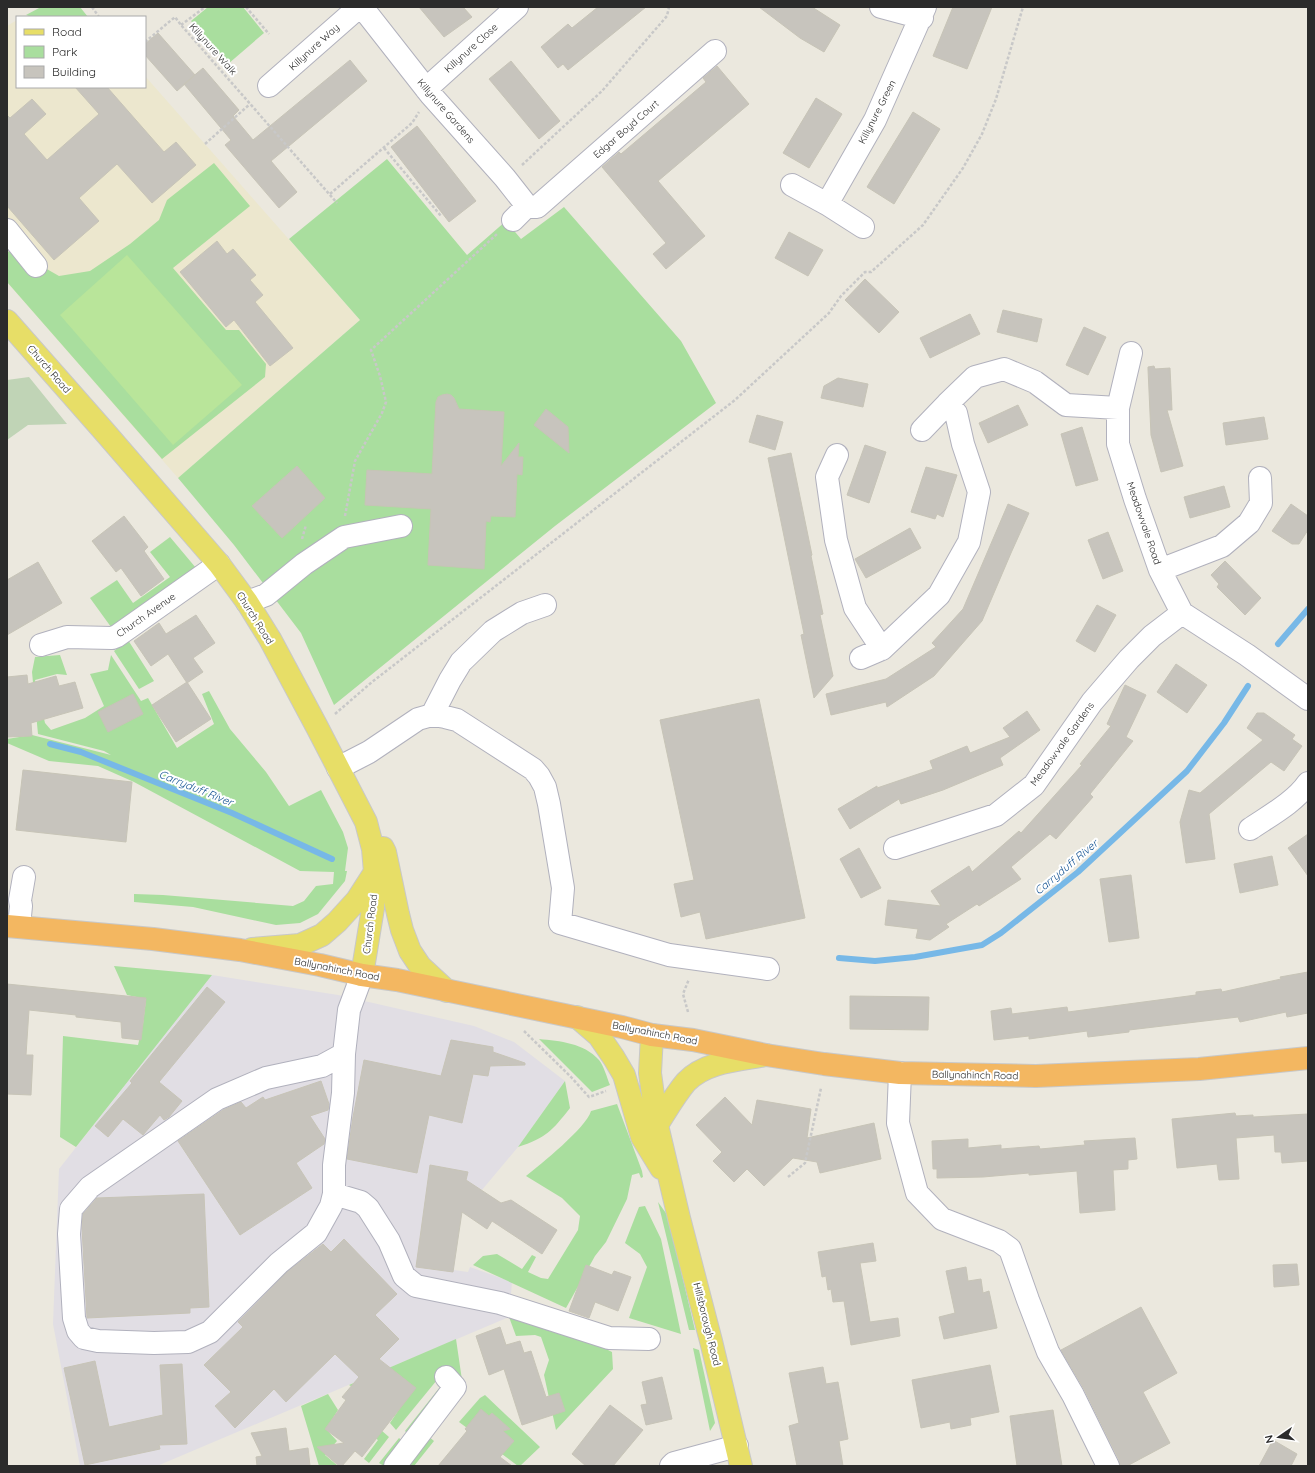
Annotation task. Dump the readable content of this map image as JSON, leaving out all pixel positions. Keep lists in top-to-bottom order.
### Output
{
  "streets": {
    "highway": ["Ballynahinch Road"],
    "main road": ["Church Road", "Hillsborough Road"],
    "street": [
      "Killynure Way",
      "Killynure Close",
      "Killynure Gardens",
      "Killynure Green",
      "Edgar Boyd Court",
      "Meadowvale Road",
      "Church Avenue",
      "Meadowvale Gardens"
    ],
    "path": ["Killynure Walk"]
  },
  "crossings": [
    ["Killynure Way", "Killynure Gardens"],
    ["Killynure Close", "Killynure Gardens"],
    ["Killynure Gardens", "Edgar Boyd Court"],
    ["Church Road", "Church Avenue"],
    ["Church Road", "Ballynahinch Road"],
    ["Meadowvale Road", "Meadowvale Gardens"],
    ["Ballynahinch Road", "Hillsborough Road"]
  ],
  "water": ["Carryduff River"],
  "legend": ["Road", "Park", "Building"],
  "north": "left"
}
